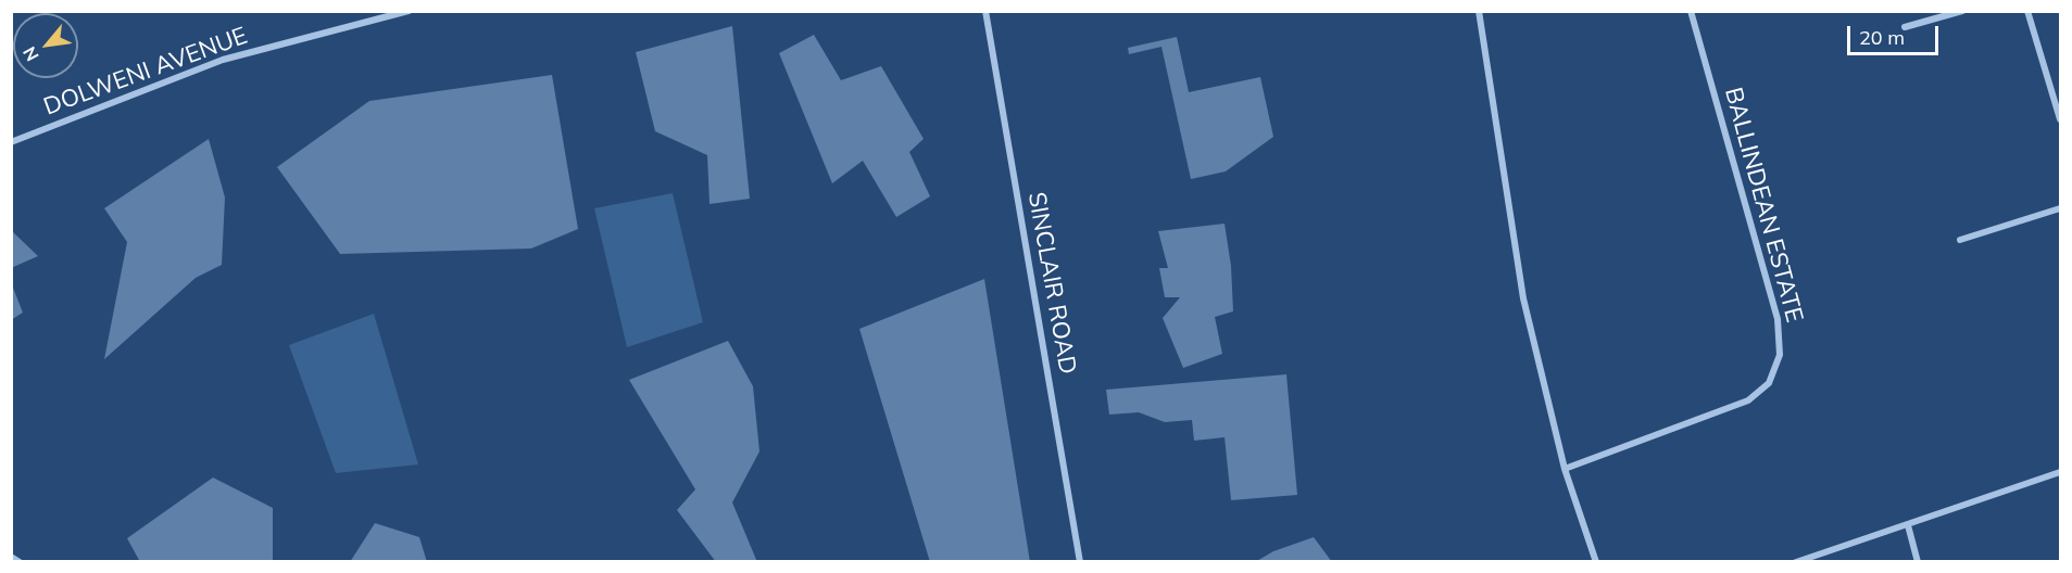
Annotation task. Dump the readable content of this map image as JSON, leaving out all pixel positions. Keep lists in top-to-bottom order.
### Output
{
  "streets": {
    "street": ["DOLWENI AVENUE", "BALLINDEAN ESTATE", "SINCLAIR ROAD"]
  },
  "scale_bar": "20 m",
  "north": "bottom left"
}
